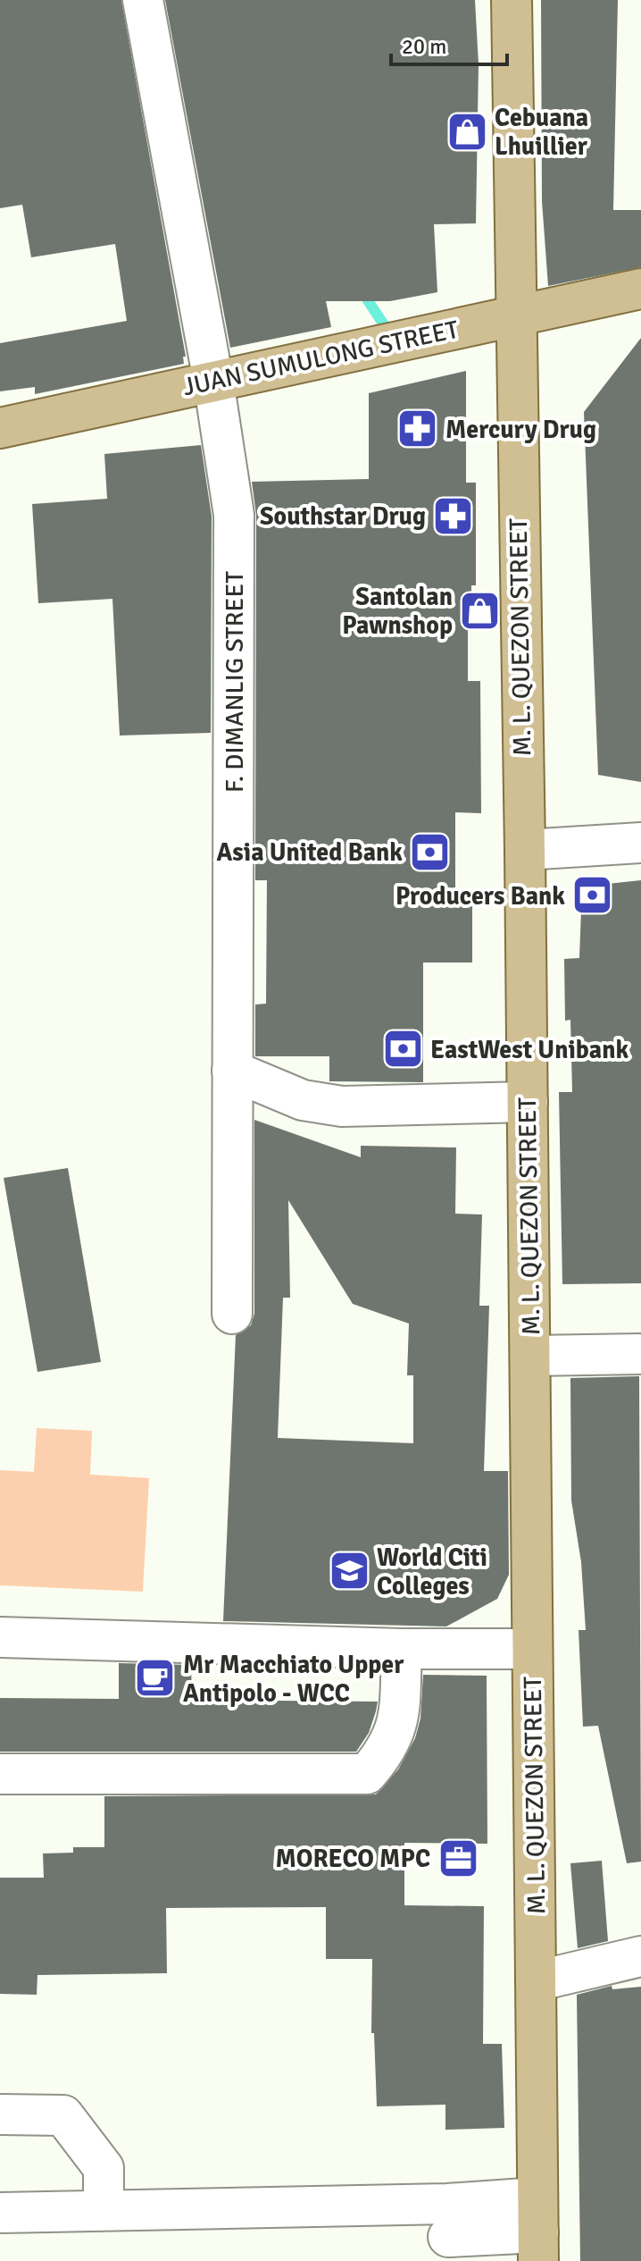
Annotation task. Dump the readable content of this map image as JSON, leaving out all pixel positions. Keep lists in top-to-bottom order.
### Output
{
  "streets": {
    "main road": ["JUAN SUMULONG STREET", "M. L. QUEZON STREET"],
    "street": ["F. DIMANLIG STREET"]
  },
  "crossings": [
    ["JUAN SUMULONG STREET", "M. L. QUEZON STREET"],
    ["JUAN SUMULONG STREET", "F. DIMANLIG STREET"]
  ],
  "places": {
    "shop": ["Cebuana Lhuillier", "Santolan Pawnshop"],
    "pharmacy": ["Mercury Drug", "Southstar Drug"],
    "bank": ["Asia United Bank", "Producers Bank", "EastWest Unibank"],
    "school or university": ["World Citi Colleges"],
    "cafe": ["Mr Macchiato Upper Antipolo - WCC"],
    "office": ["MORECO MPC"]
  },
  "scale_bar": "20 m"
}
